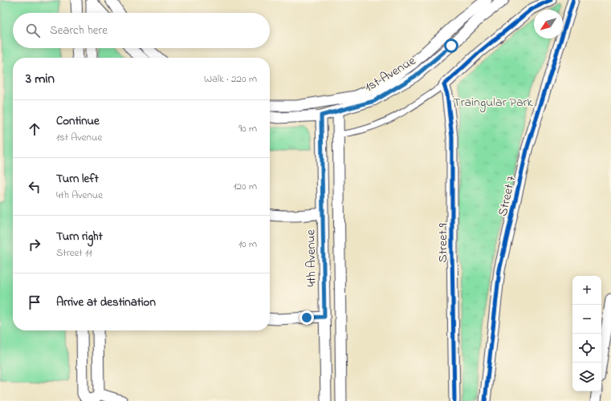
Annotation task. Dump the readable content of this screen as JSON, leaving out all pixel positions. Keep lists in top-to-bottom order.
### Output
{
  "streets": {
    "street": [
      "1st Avenue",
      "Street 7",
      "Street 9",
      "4th Avenue"
    ]
  },
  "crossings": [
    ["1st Avenue", "4th Avenue"]
  ],
  "parks": ["Traingular Park"],
  "north": "bottom left",
  "page": {
    "search": "Search here",
    "heading": ["3 min", "Walk · 220 m"],
    "list": [
      ["Continue", "1st Avenue", "90 m"],
      ["Turn left", "4th Avenue", "120 m"],
      ["Turn right", "Street 11", "10 m"],
      "Arrive at destination"
    ],
    "map_buttons": ["+", "−"]
  }
}
